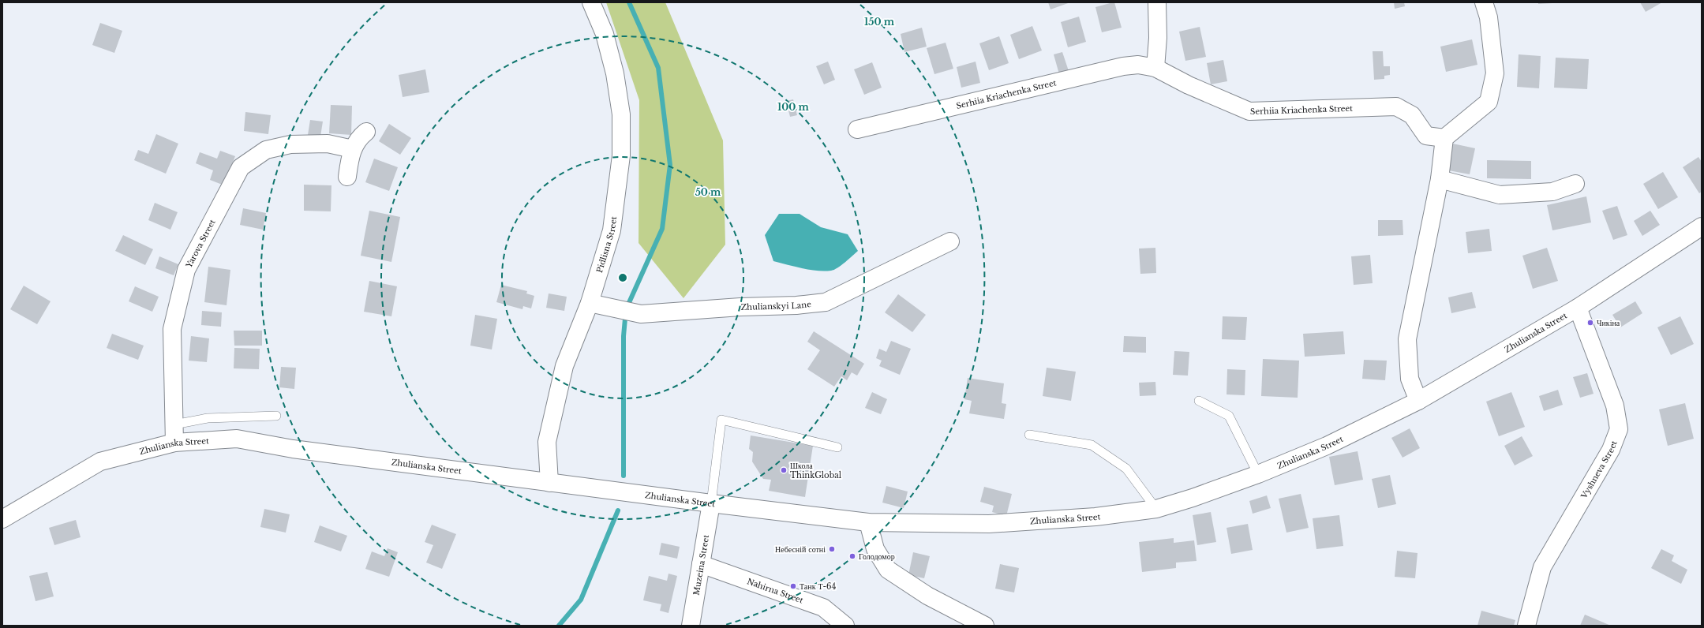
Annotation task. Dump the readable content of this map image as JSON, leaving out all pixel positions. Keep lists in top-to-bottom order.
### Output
{
  "streets": {
    "street": [
      "Serhiia Kriachenka Street",
      "Yarova Street",
      "Pidlisna Street",
      "Zhulianskyi Lane",
      "Zhulianska Street",
      "Vyshneva Street",
      "Muzeina Street",
      "Nahirna Street"
    ]
  },
  "crossings": [
    ["Yarova Street", "Zhulianska Street"],
    ["Pidlisna Street", "Zhulianskyi Lane"],
    ["Pidlisna Street", "Zhulianska Street"],
    ["Zhulianska Street", "Vyshneva Street"],
    ["Zhulianska Street", "Muzeina Street"],
    ["Muzeina Street", "Nahirna Street"]
  ],
  "places": [
    "Чикіна",
    "Школа ThinkGlobal",
    "Небесній сотні",
    "Голодомор",
    "Танк Т-64"
  ],
  "rings": ["150 m", "100 m", "50 m"]
}
